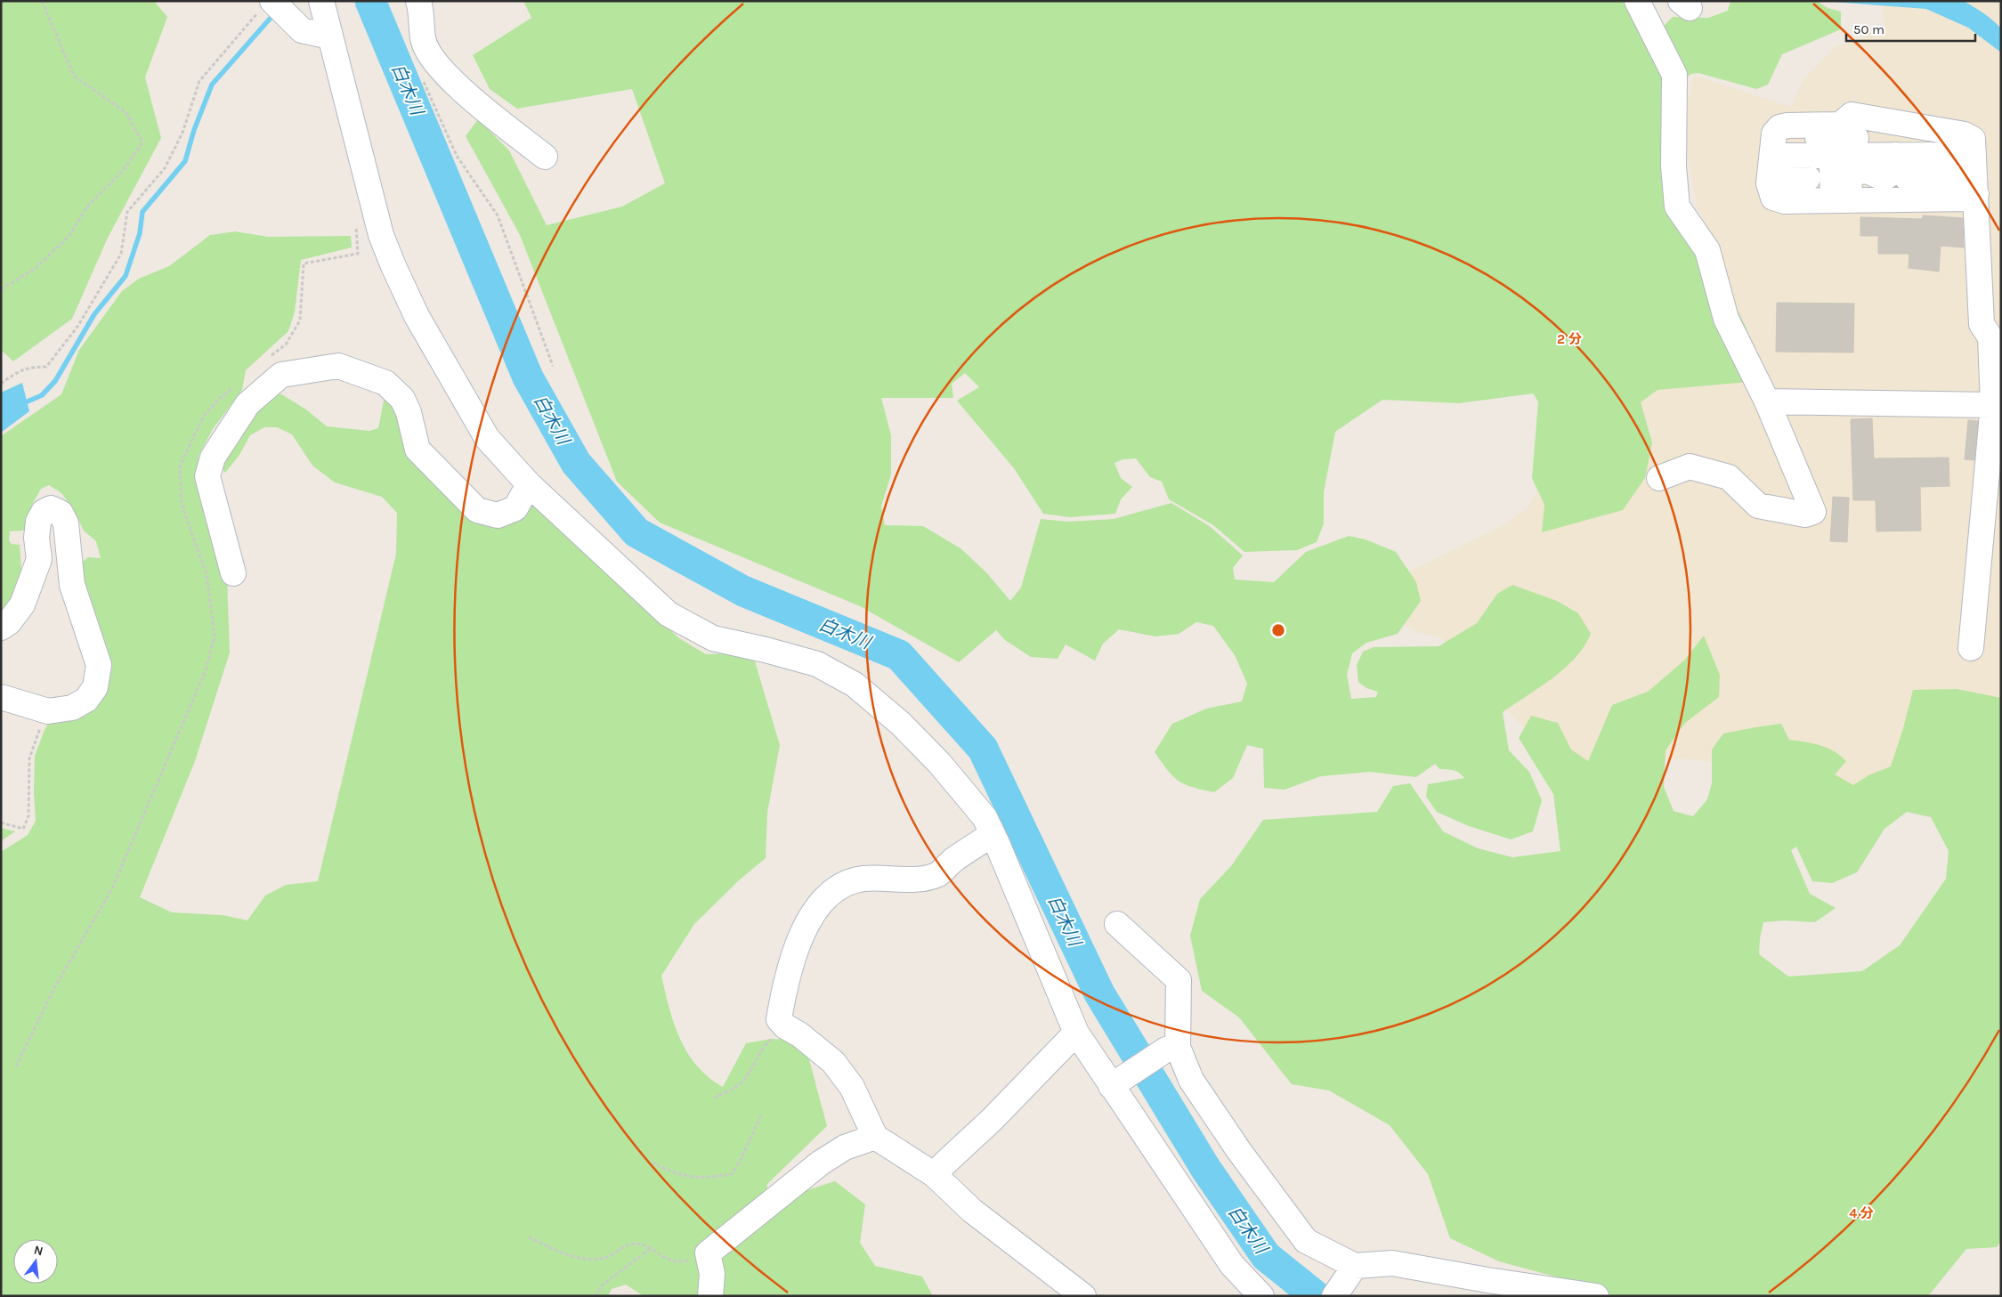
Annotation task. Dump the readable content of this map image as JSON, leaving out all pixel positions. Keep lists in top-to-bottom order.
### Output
{
  "water": ["白木川"],
  "scale_bar": "50 m",
  "north": "top",
  "rings": ["2 分", "4 分"]
}
